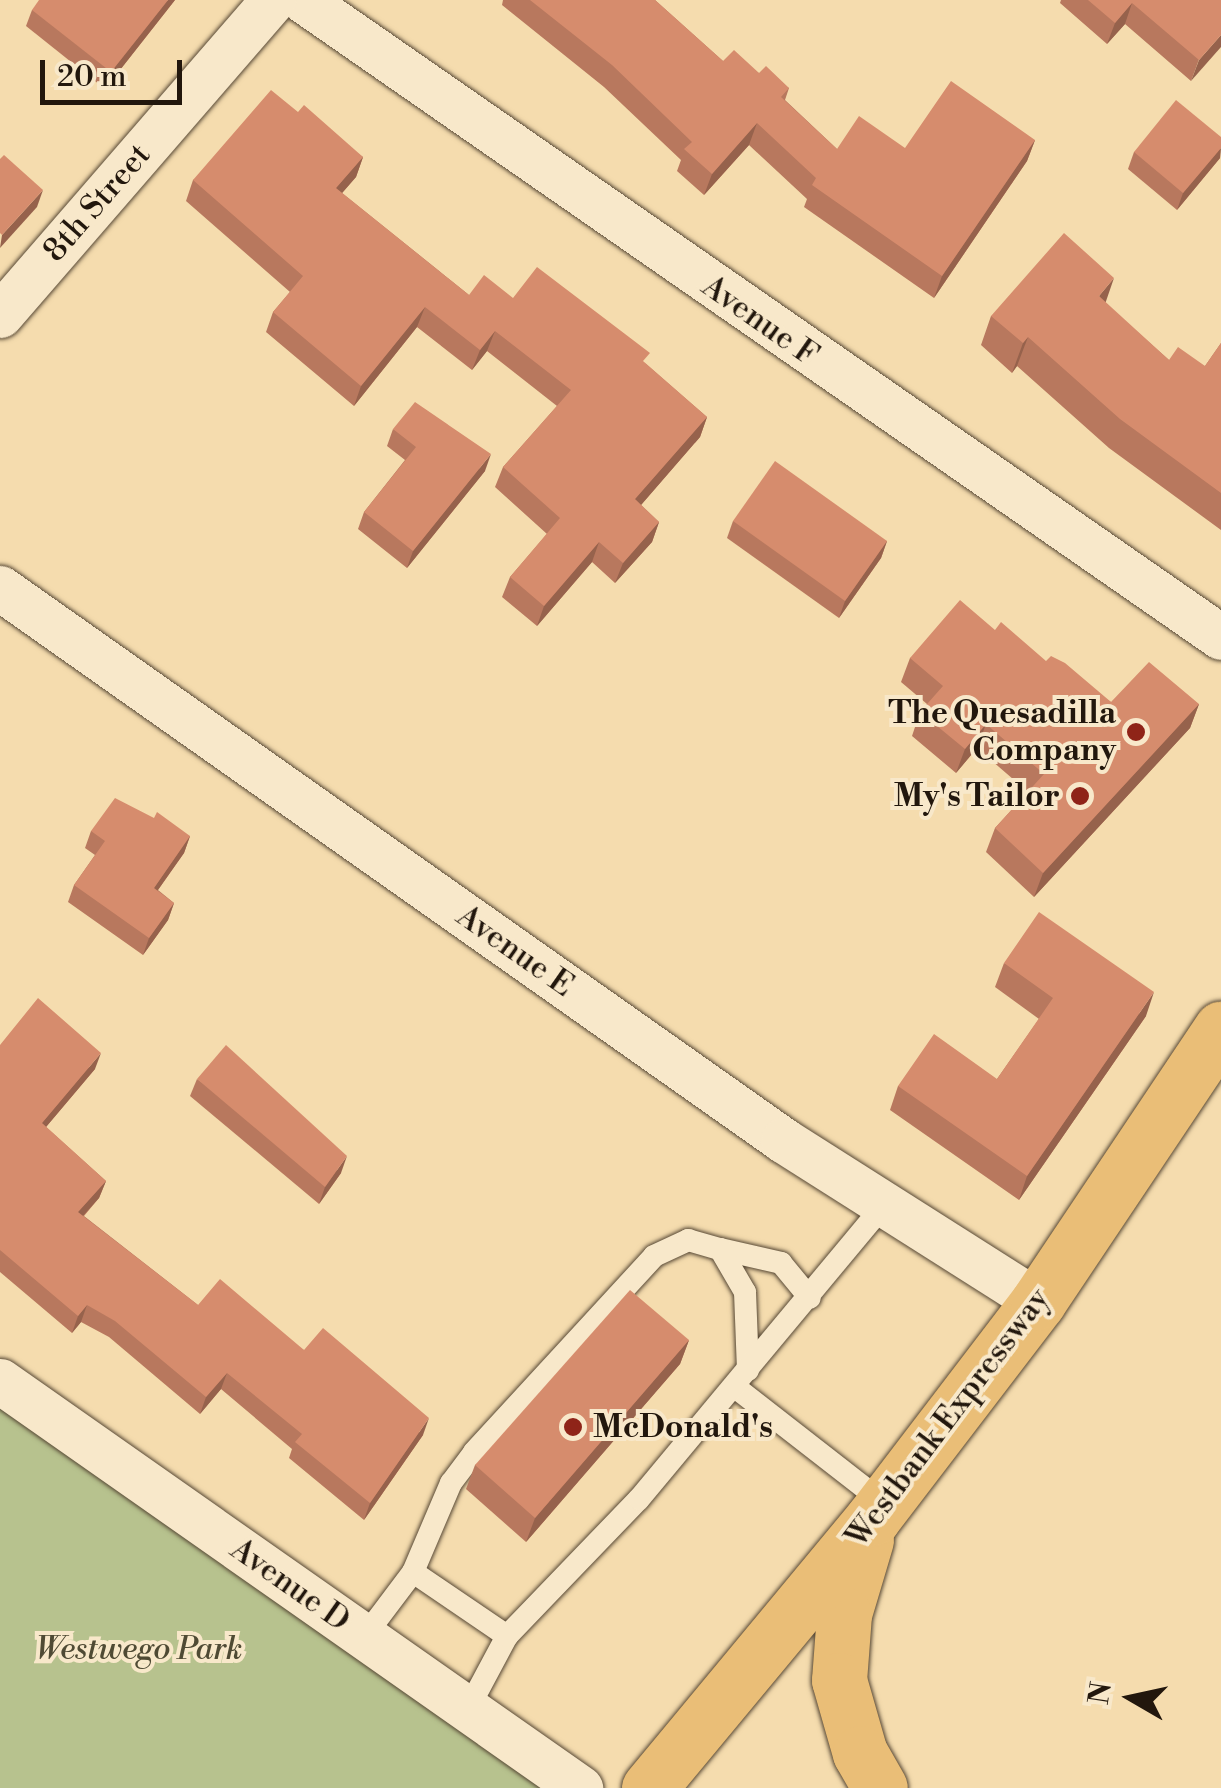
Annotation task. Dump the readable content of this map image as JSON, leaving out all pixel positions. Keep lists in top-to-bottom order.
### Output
{
  "streets": {
    "highway": ["Westbank Expressway"],
    "street": [
      "8th Street",
      "Avenue F",
      "Avenue E",
      "Avenue D"
    ]
  },
  "crossings": [
    ["Avenue E", "Westbank Expressway"]
  ],
  "parks": ["Westwego Park"],
  "places": ["The Quesadilla Company", "My's Tailor", "McDonald's"],
  "scale_bar": "20 m",
  "north": "left"
}
